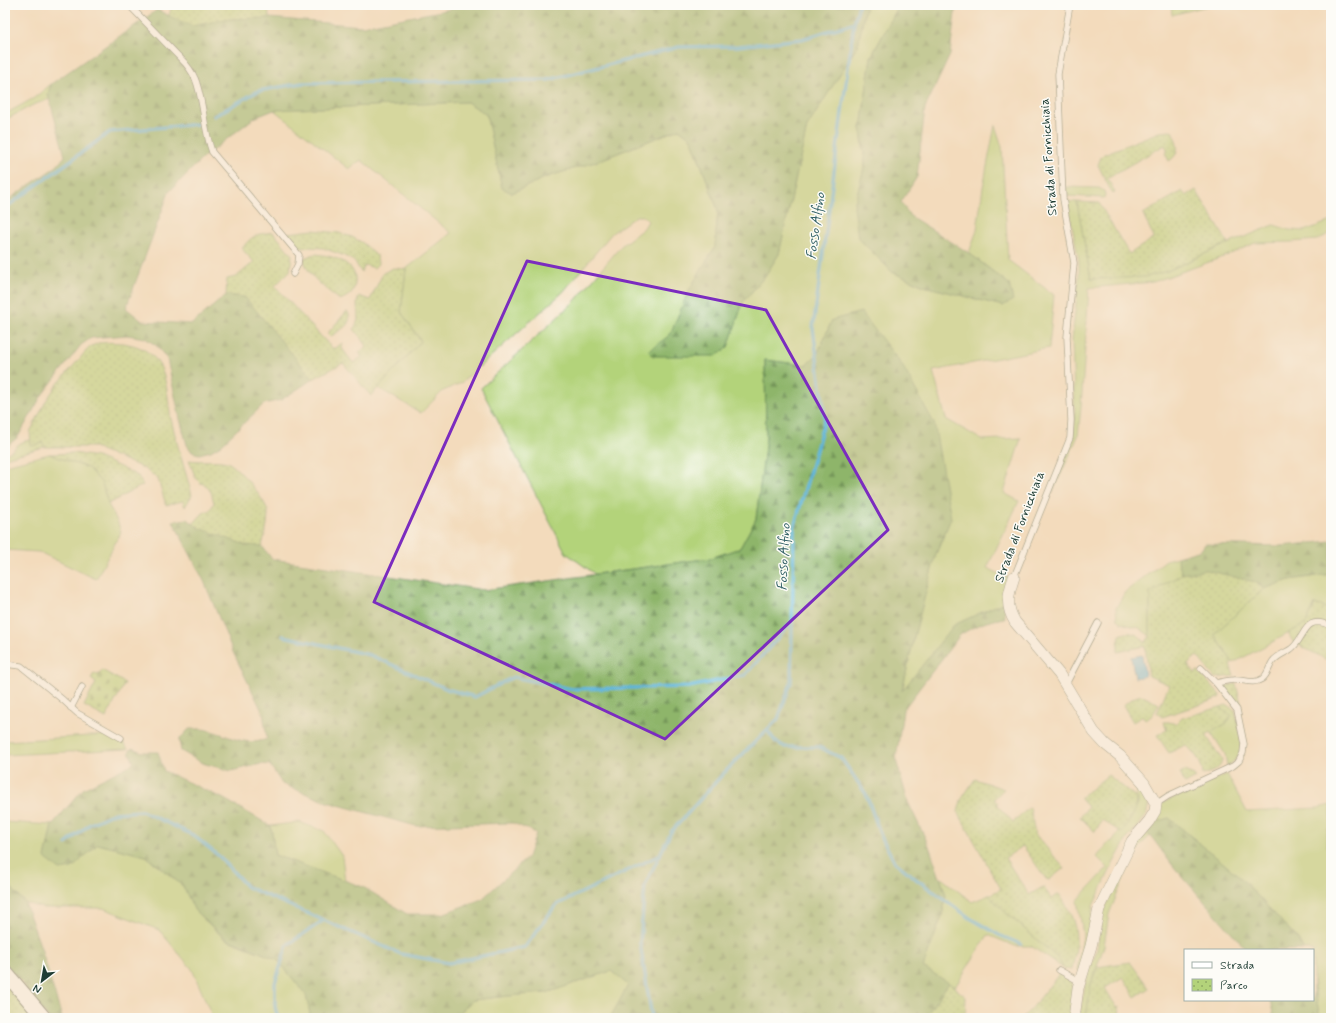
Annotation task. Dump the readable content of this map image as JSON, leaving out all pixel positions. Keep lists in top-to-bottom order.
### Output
{
  "streets": {
    "street": ["Strada di Fornicchiaia"]
  },
  "water": ["Fosso Alfino"],
  "legend": ["Strada", "Parco"],
  "north": "bottom left"
}
